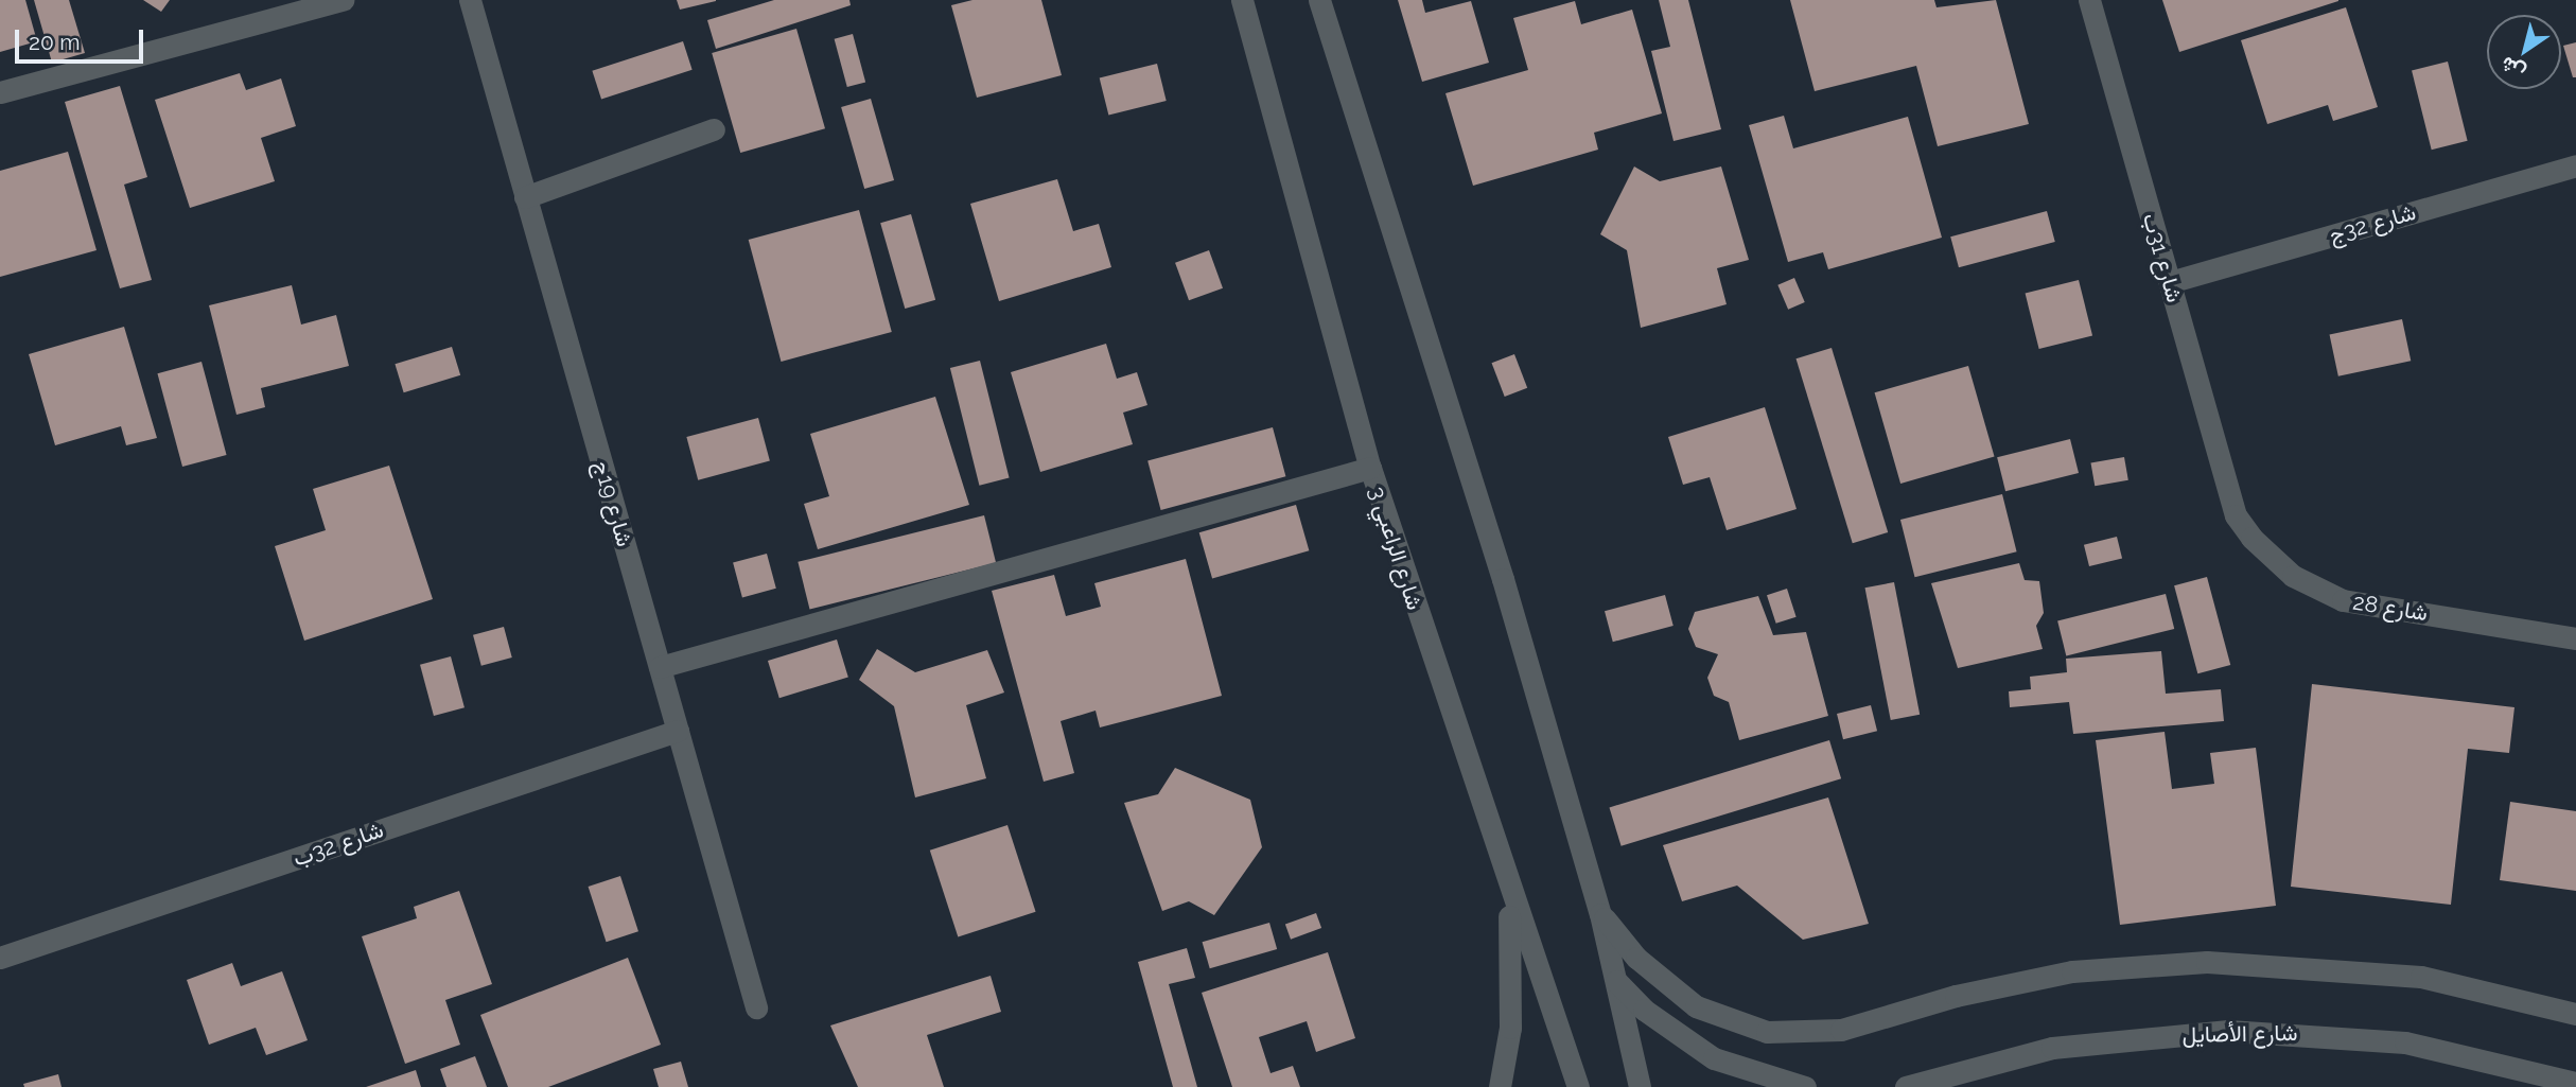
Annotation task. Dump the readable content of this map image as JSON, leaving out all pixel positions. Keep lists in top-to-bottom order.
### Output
{
  "streets": {
    "street": [
      "شارع 32ج",
      "شارع 31ب",
      "شارع 19ج",
      "شارع الراعبي 3",
      "شارع 28",
      "شارع 32ب",
      "شارع الأصايل"
    ]
  },
  "crossings": [
    ["شارع 32ج", "شارع 31ب"],
    ["شارع 31ب", "شارع 28"],
    ["شارع 19ج", "شارع 32ب"]
  ],
  "scale_bar": "20 m",
  "north": "bottom left"
}
